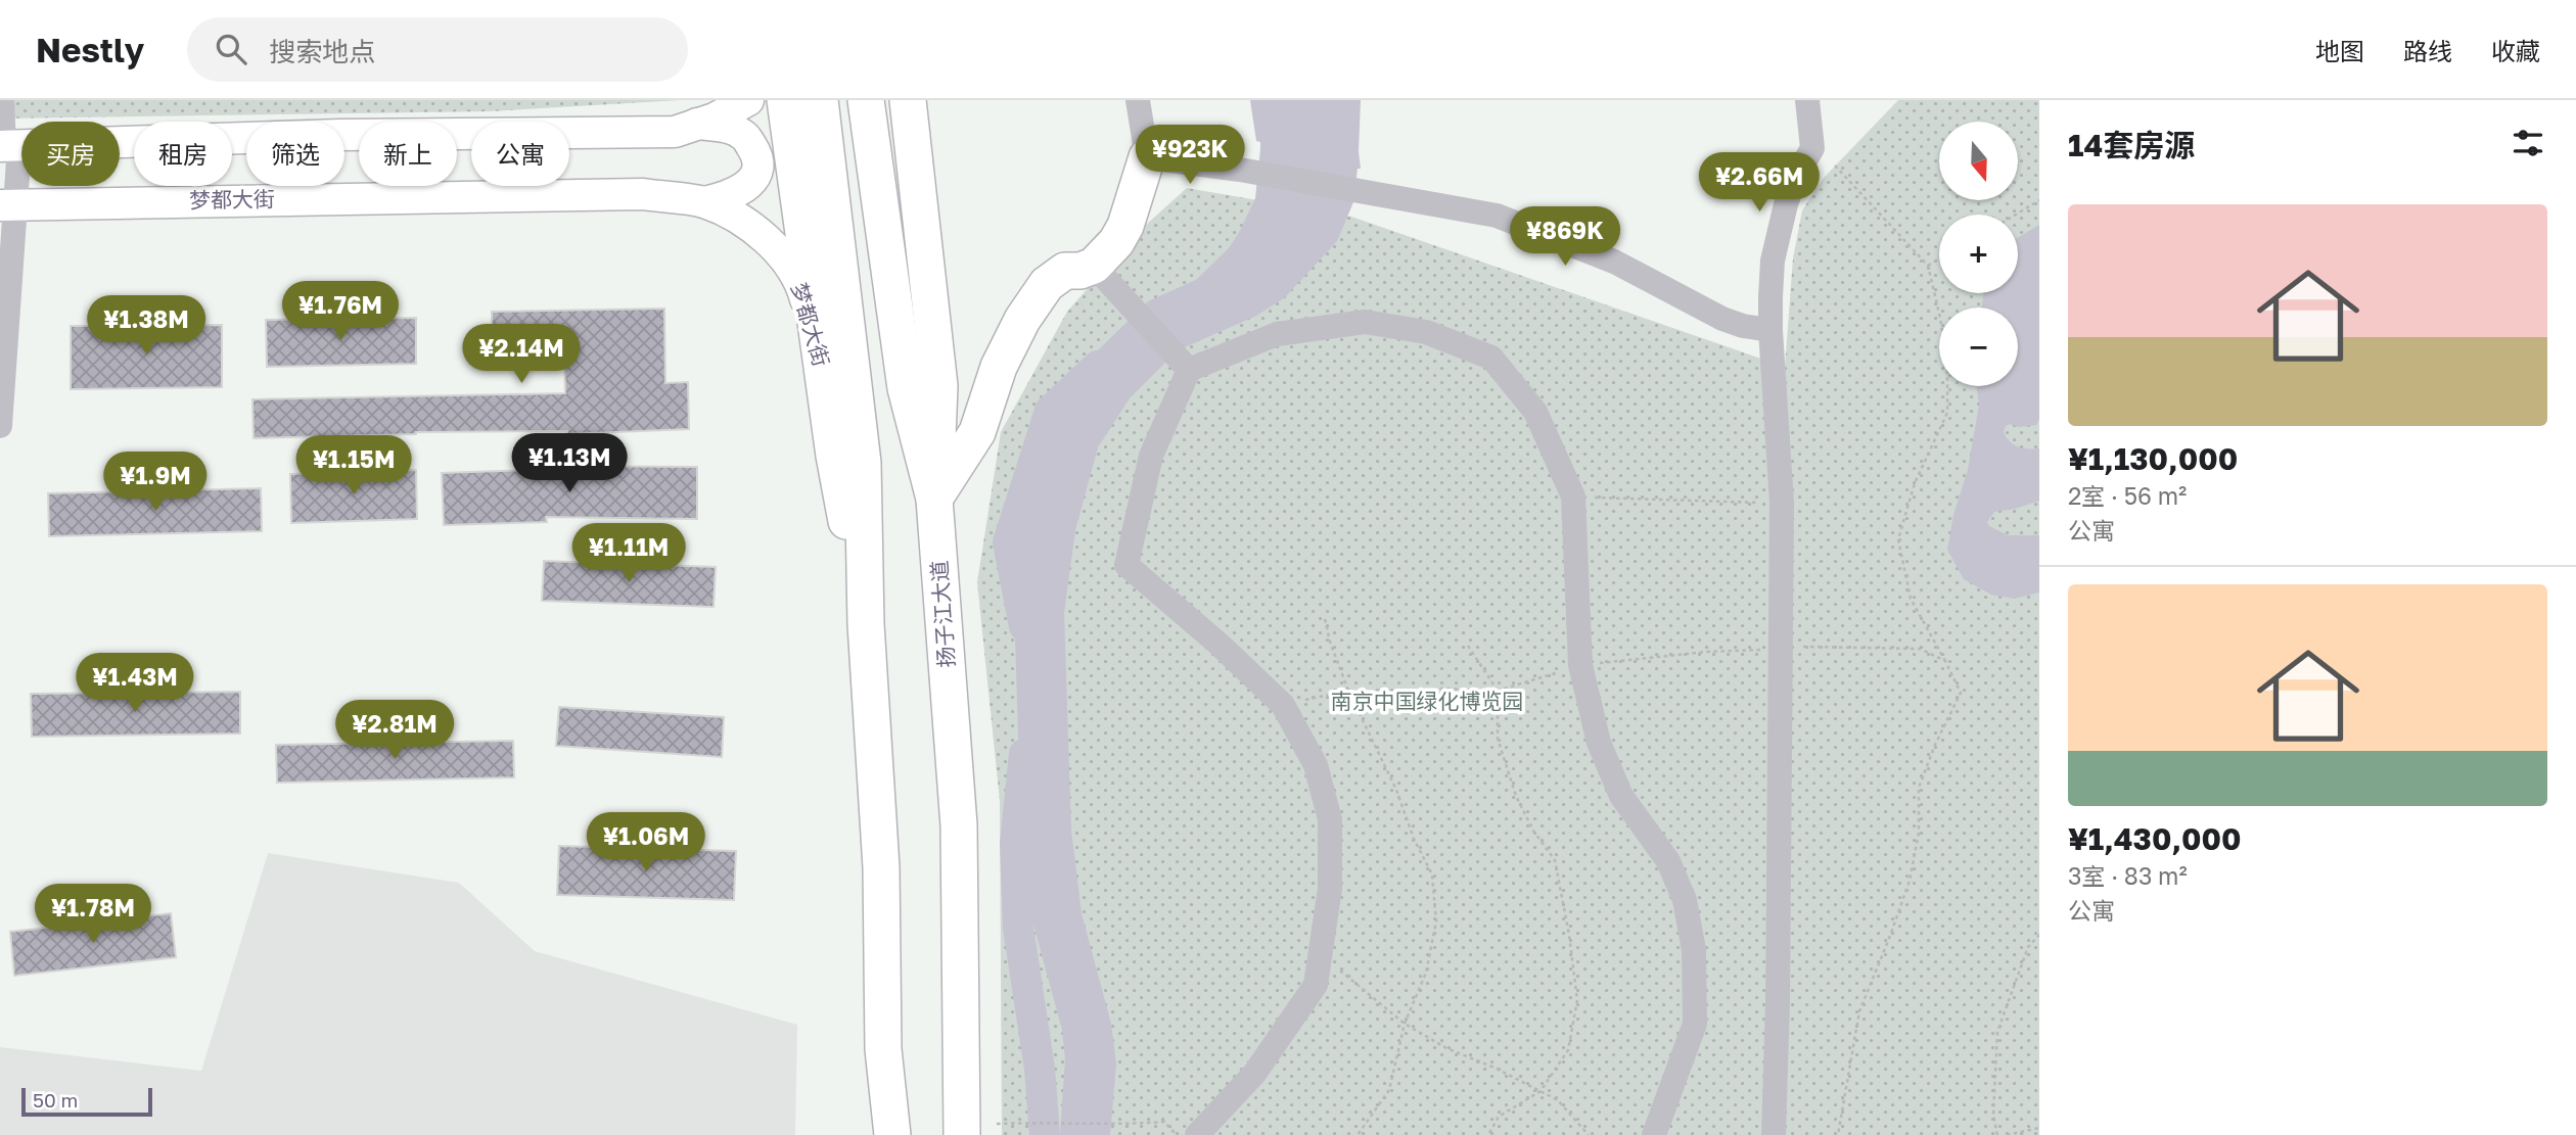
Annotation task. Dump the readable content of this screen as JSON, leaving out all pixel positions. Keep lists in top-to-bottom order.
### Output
{
  "streets": {
    "highway": ["扬子江大道"],
    "main road": ["梦都大街"]
  },
  "parks": ["南京中国绿化博览园"],
  "scale_bar": "50 m",
  "north": "bottom",
  "page": {
    "header": "Nestly",
    "search": "搜索地点",
    "nav": ["地图", "路线", "收藏"],
    "heading": "14套房源",
    "map_buttons": ["+", "−"],
    "chip": [
      "买房",
      "租房",
      "筛选",
      "新上",
      "公寓"
    ],
    "price": [
      "¥923K",
      "¥2.66M",
      "¥869K",
      "¥1.76M",
      "¥1.38M",
      "¥2.14M",
      "¥1.13M",
      "¥1.15M",
      "¥1.9M",
      "¥1.11M",
      "¥1.43M",
      "¥2.81M",
      "¥1.06M",
      "¥1.78M"
    ],
    "list": [
      {
        "name": "¥1,130,000",
        "note": "2室 · 56 m² · 公寓"
      },
      {
        "name": "¥1,430,000",
        "note": "3室 · 83 m² · 公寓"
      }
    ],
    "scale": "50 m"
  }
}
